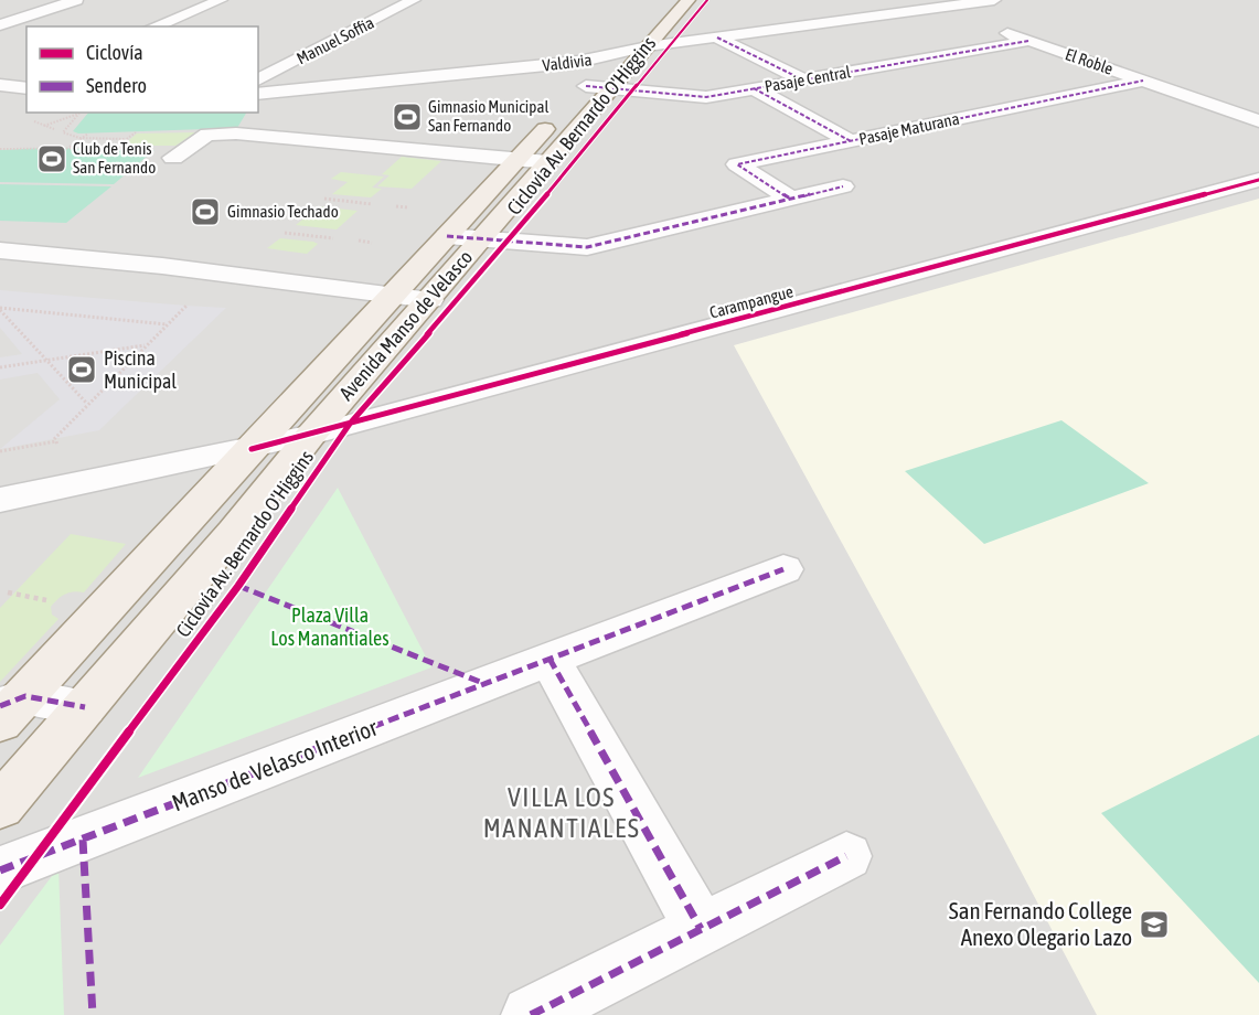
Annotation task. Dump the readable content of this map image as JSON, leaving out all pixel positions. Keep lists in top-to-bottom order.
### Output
{
  "streets": {
    "main road": ["Avenida Manso de Velasco"],
    "street": [
      "Manuel Soffia",
      "El Roble",
      "Valdivia",
      "Pasaje Central",
      "Pasaje Maturana",
      "Carampangue",
      "Manso de Velasco Interior"
    ],
    "cycle path": ["Ciclovía Av. Bernardo O'Higgins"]
  },
  "crossings": [
    ["El Roble", "Pasaje Central"],
    ["El Roble", "Pasaje Maturana"],
    ["Valdivia", "Avenida Manso de Velasco"],
    ["Pasaje Central", "Avenida Manso de Velasco"],
    ["Carampangue", "Avenida Manso de Velasco"]
  ],
  "districts": ["VILLA LOS MANANTIALES"],
  "parks": ["Plaza Villa Los Manantiales"],
  "places": {
    "sports": [
      "Gimnasio Municipal San Fernando",
      "Club de Tenis San Fernando",
      "Gimnasio Techado",
      "Piscina Municipal"
    ],
    "school or university": ["San Fernando College Anexo Olegario Lazo"]
  },
  "legend": ["Ciclovía", "Sendero"]
}
